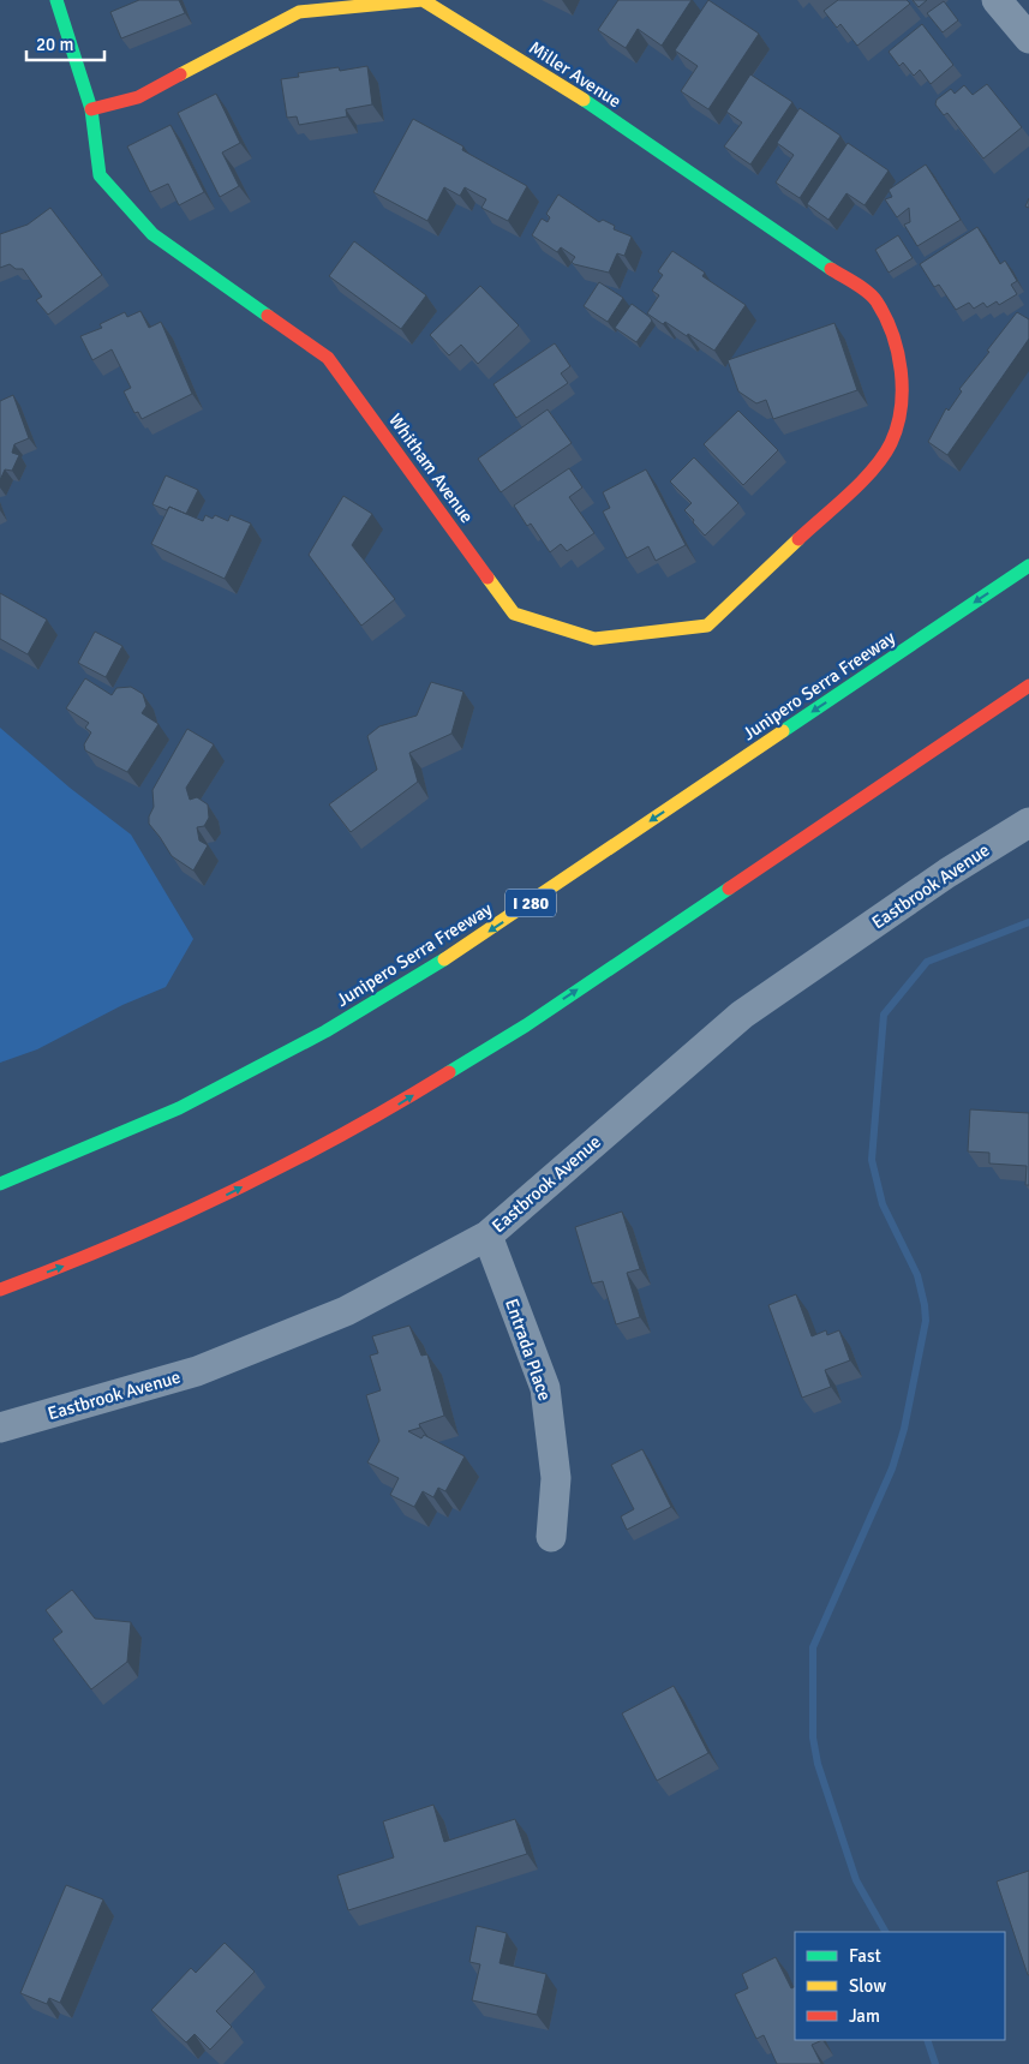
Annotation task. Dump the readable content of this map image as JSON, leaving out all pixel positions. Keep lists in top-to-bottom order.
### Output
{
  "streets": {
    "main road": [
      "Miller Avenue",
      "Whitham Avenue",
      "Junipero Serra Freeway",
      "I 280"
    ],
    "street": ["Eastbrook Avenue", "Entrada Place"]
  },
  "crossings": [
    ["Miller Avenue", "Whitham Avenue"],
    ["Eastbrook Avenue", "Entrada Place"]
  ],
  "legend": ["Fast", "Slow", "Jam"],
  "scale_bar": "20 m"
}
